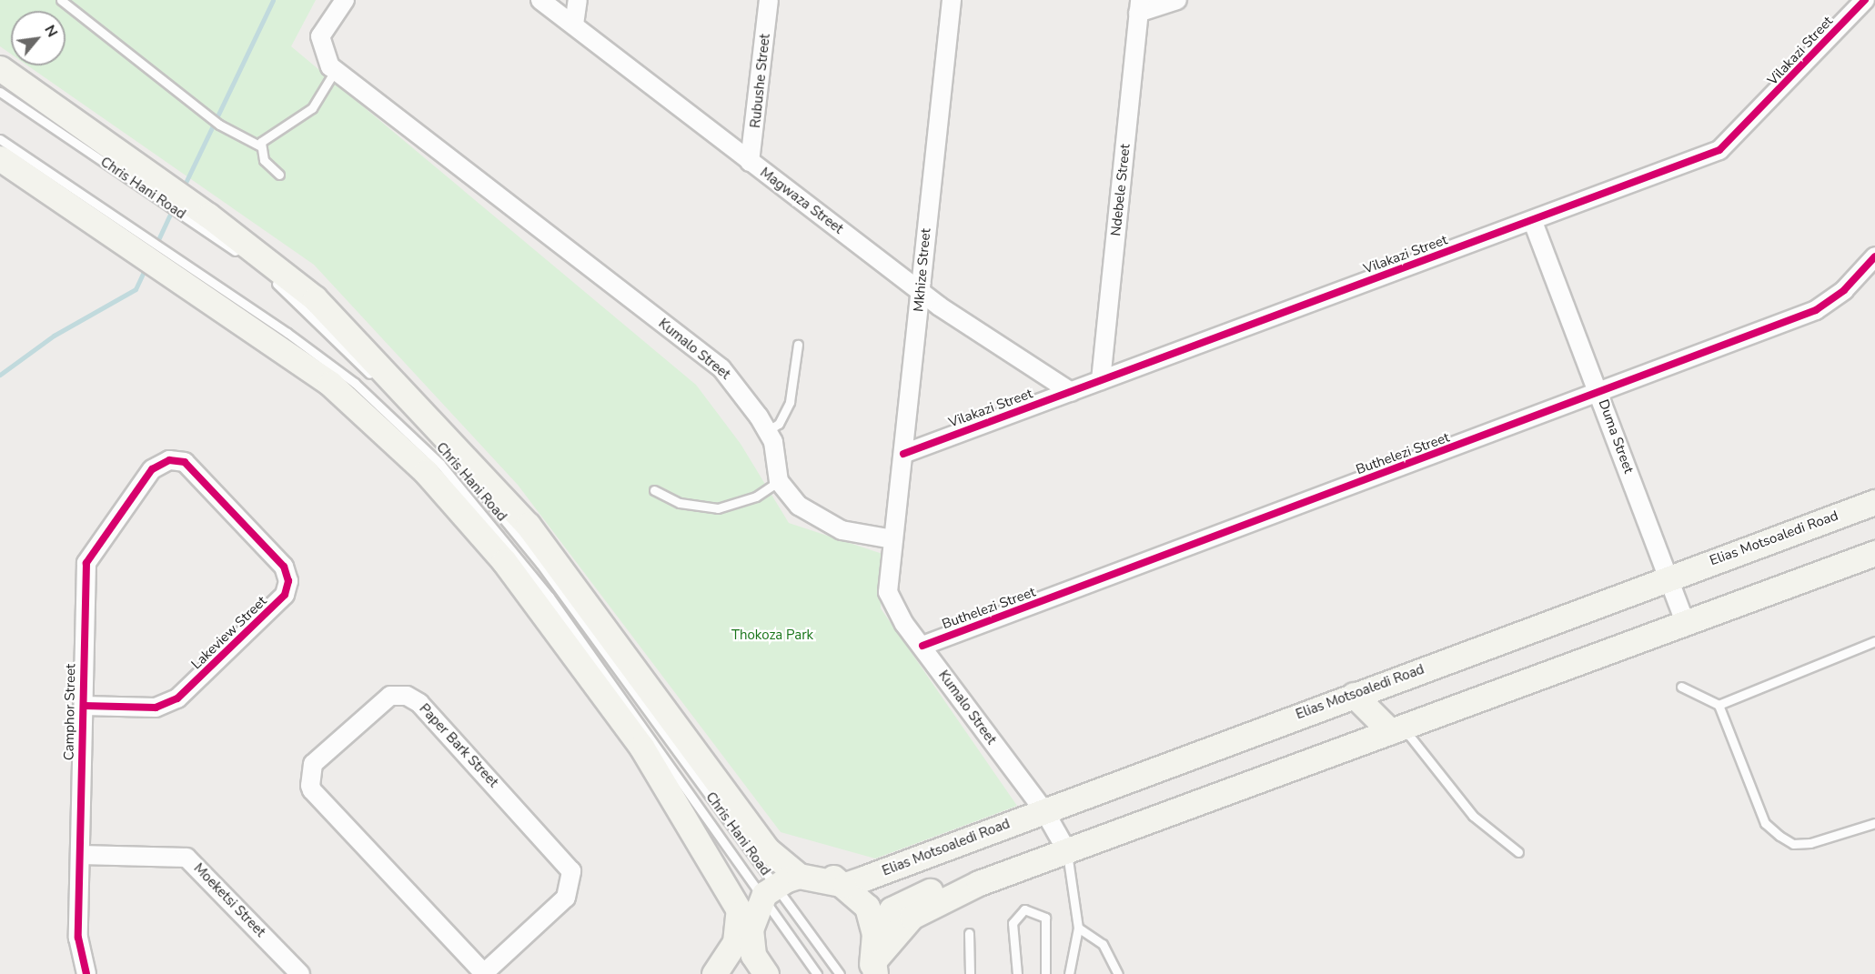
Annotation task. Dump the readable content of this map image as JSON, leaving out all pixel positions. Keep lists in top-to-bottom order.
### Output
{
  "streets": {
    "main road": ["Chris Hani Road", "Elias Motsoaledi Road"],
    "street": [
      "Vilakazi Street",
      "Rubushe Street",
      "Ndebele Street",
      "Magwaza Street",
      "Mkhize Street",
      "Kumalo Street",
      "Duma Street",
      "Buthelezi Street",
      "Lakeview Street",
      "Camphor Street",
      "Paper Bark Street",
      "Moeketsi Street"
    ]
  },
  "crossings": [
    ["Vilakazi Street", "Ndebele Street"],
    ["Vilakazi Street", "Magwaza Street"],
    ["Vilakazi Street", "Mkhize Street"],
    ["Vilakazi Street", "Duma Street"],
    ["Rubushe Street", "Magwaza Street"],
    ["Magwaza Street", "Mkhize Street"],
    ["Mkhize Street", "Kumalo Street"],
    ["Kumalo Street", "Buthelezi Street"],
    ["Kumalo Street", "Elias Motsoaledi Road"],
    ["Duma Street", "Buthelezi Street"],
    ["Duma Street", "Elias Motsoaledi Road"],
    ["Lakeview Street", "Camphor Street"],
    ["Camphor Street", "Moeketsi Street"]
  ],
  "parks": ["Thokoza Park"],
  "north": "top right"
}
